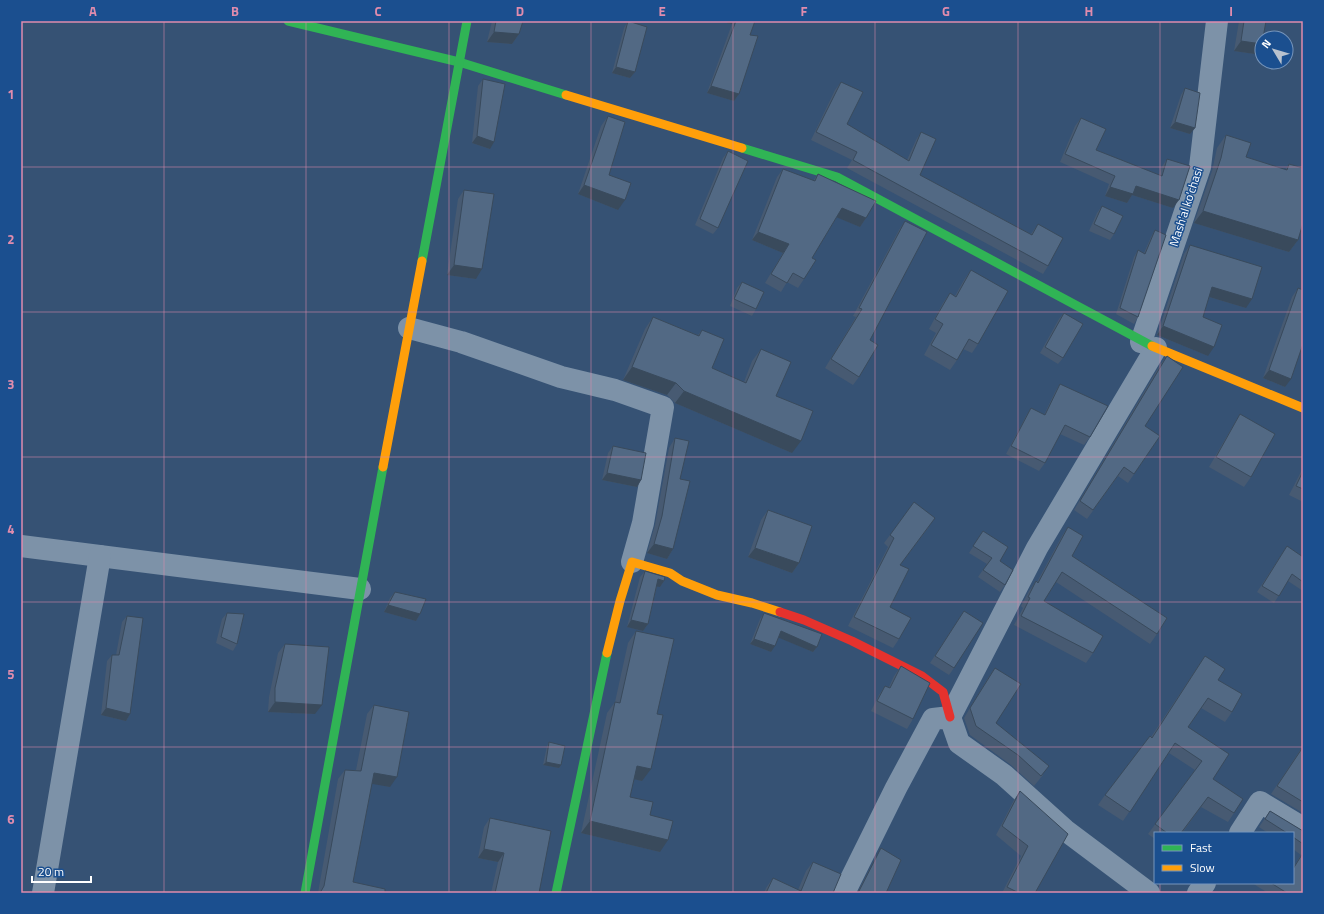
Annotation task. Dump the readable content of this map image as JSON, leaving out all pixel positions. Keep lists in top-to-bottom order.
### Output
{
  "streets": {
    "street": ["Mash'al ko'chasi"]
  },
  "legend": ["Fast", "Slow"],
  "scale_bar": "20 m",
  "north": "top left",
  "grid": {
    "columns": [
      "A",
      "B",
      "C",
      "D",
      "E",
      "F",
      "G",
      "H",
      "I"
    ],
    "rows": [
      "1",
      "2",
      "3",
      "4",
      "5",
      "6"
    ]
  }
}
